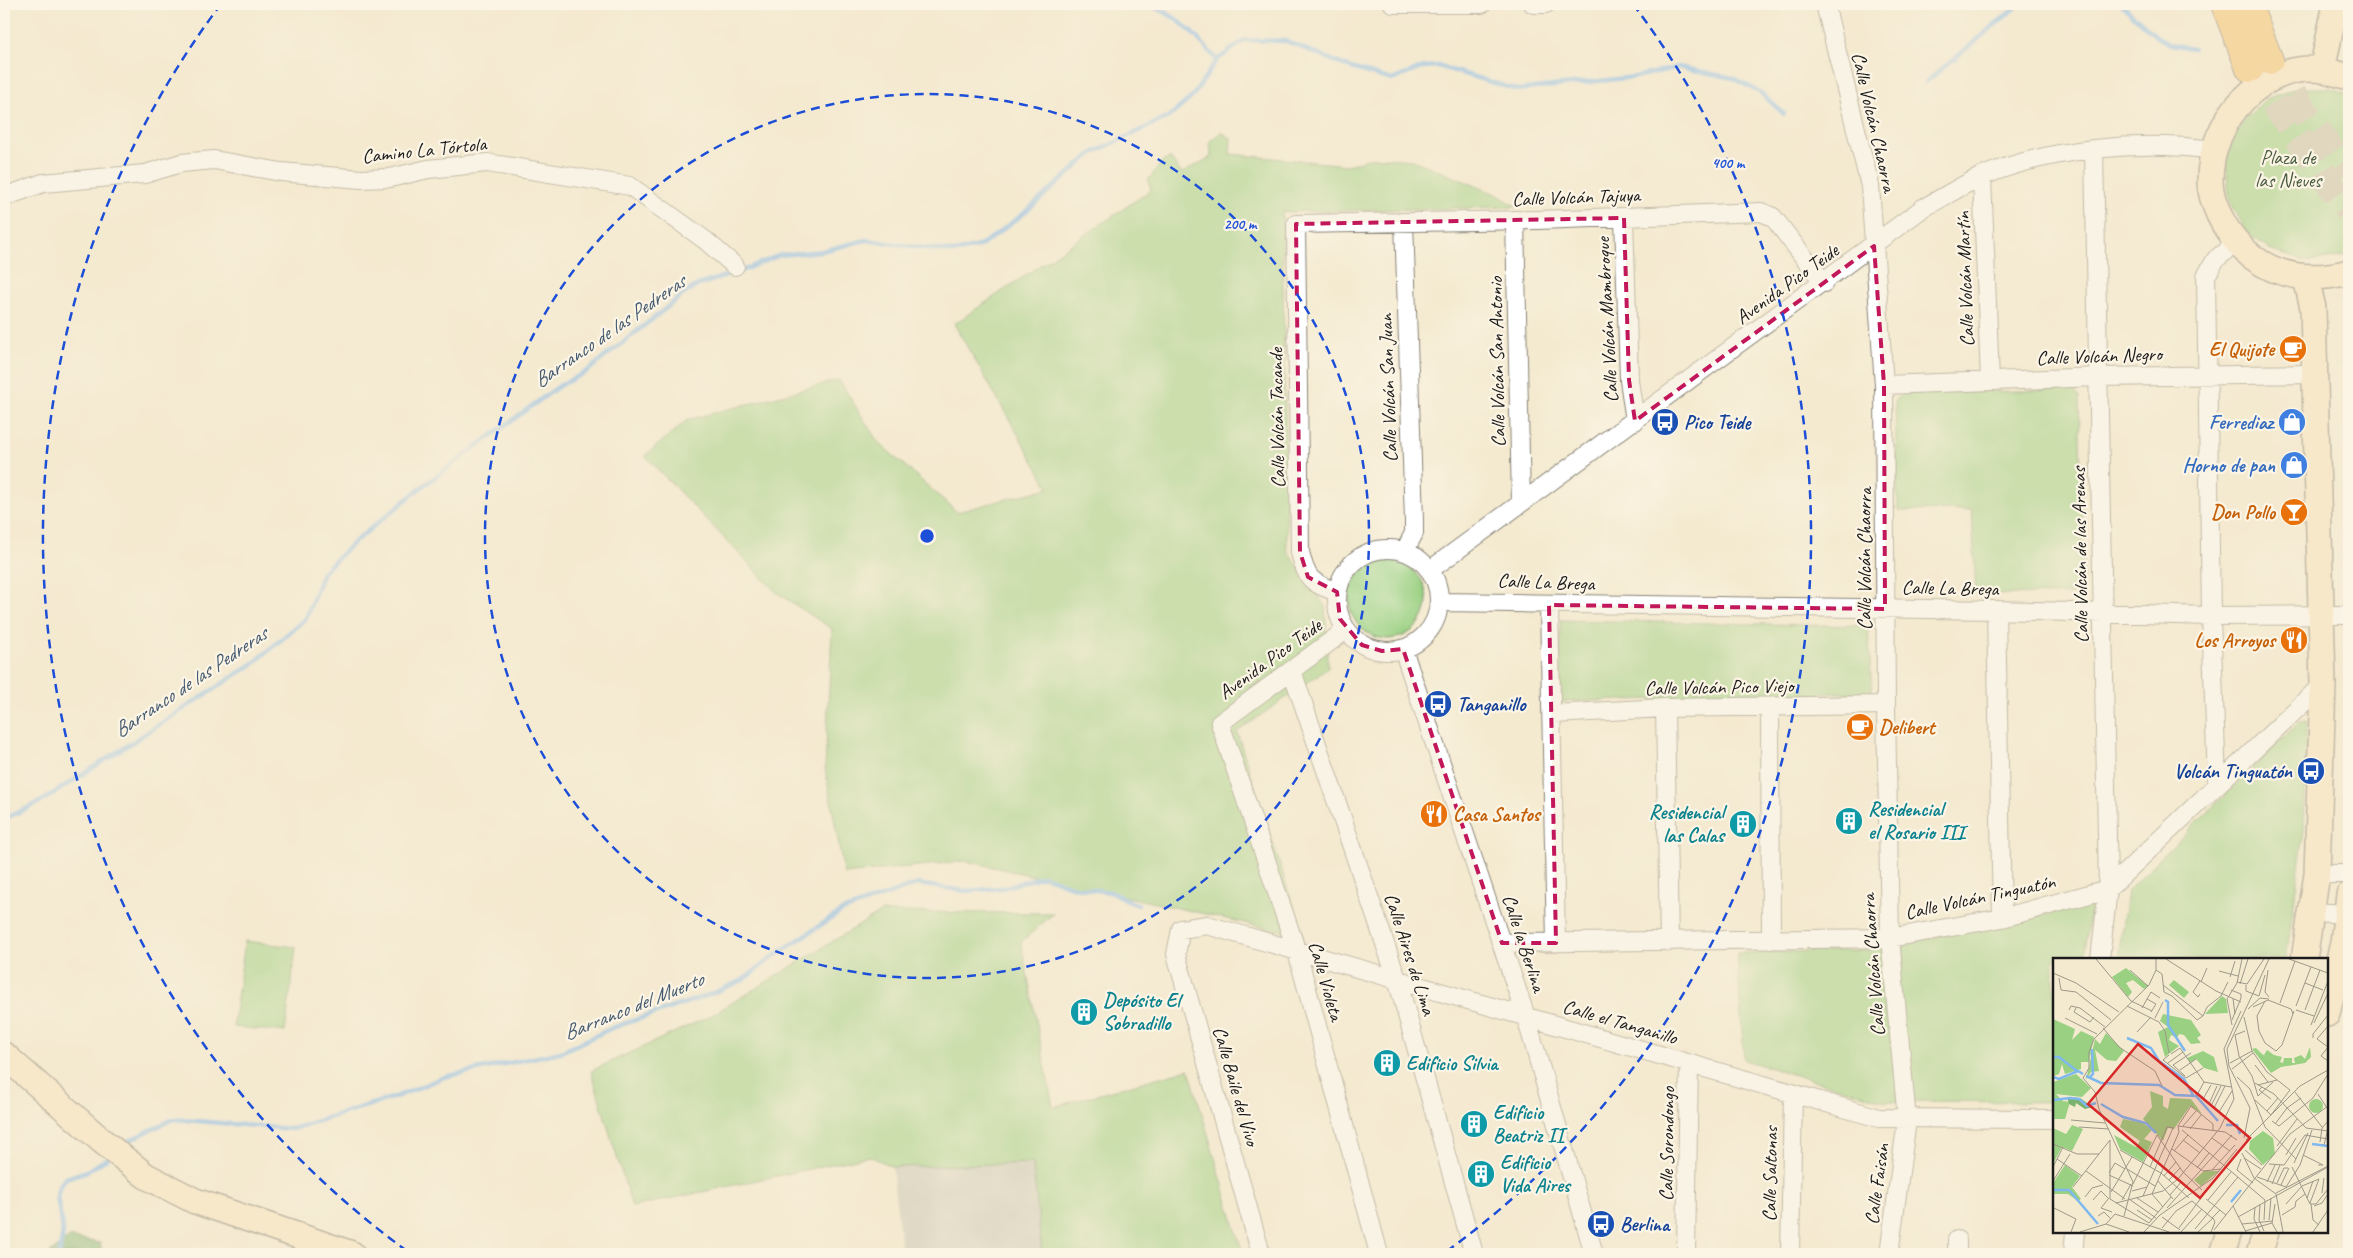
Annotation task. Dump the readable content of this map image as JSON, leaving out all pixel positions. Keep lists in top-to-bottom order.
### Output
{
  "streets": {
    "street": [
      "Calle Volcán Chaorra",
      "Camino La Tórtola",
      "Calle Volcán Tajuya",
      "Calle Volcán Martín",
      "Avenida Pico Teide",
      "Calle Volcán Mambroque",
      "Calle Volcán Negro",
      "Calle Volcán San Antonio",
      "Calle Volcán San Juan",
      "Calle Volcán Tacande",
      "Calle Volcán de las Arenas",
      "Calle La Brega",
      "Calle Volcán Pico Viejo",
      "Calle Volcán Tinguatón",
      "Calle la Berlina",
      "Calle Aires de Lima",
      "Calle Violeta",
      "Calle el Tanganillo",
      "Calle Baile del Vivo",
      "Calle Sorondongo",
      "Calle Saltonas",
      "Calle Faisán"
    ]
  },
  "crossings": [
    ["Calle Volcán Chaorra", "Avenida Pico Teide"],
    ["Calle Volcán Chaorra", "Calle Volcán Negro"],
    ["Calle Volcán Chaorra", "Calle La Brega"],
    ["Calle Volcán Chaorra", "Calle Volcán Pico Viejo"],
    ["Calle Volcán Chaorra", "Calle Volcán Tinguatón"],
    ["Calle Volcán Chaorra", "Calle el Tanganillo"],
    ["Calle Volcán Chaorra", "Calle Faisán"],
    ["Calle Volcán Tajuya", "Avenida Pico Teide"],
    ["Calle Volcán Tajuya", "Calle Volcán Mambroque"],
    ["Calle Volcán Tajuya", "Calle Volcán San Antonio"],
    ["Calle Volcán Tajuya", "Calle Volcán San Juan"],
    ["Calle Volcán Tajuya", "Calle Volcán Tacande"],
    ["Calle Volcán Martín", "Avenida Pico Teide"],
    ["Calle Volcán Martín", "Calle Volcán Negro"],
    ["Avenida Pico Teide", "Calle Volcán Mambroque"],
    ["Avenida Pico Teide", "Calle Volcán San Antonio"],
    ["Avenida Pico Teide", "Calle Volcán San Juan"],
    ["Avenida Pico Teide", "Calle Volcán Tacande"],
    ["Avenida Pico Teide", "Calle Volcán de las Arenas"],
    ["Avenida Pico Teide", "Calle La Brega"],
    ["Avenida Pico Teide", "Calle la Berlina"],
    ["Avenida Pico Teide", "Calle Aires de Lima"],
    ["Avenida Pico Teide", "Calle Violeta"],
    ["Calle Volcán Negro", "Calle Volcán de las Arenas"],
    ["Calle Volcán San Juan", "Calle Volcán Tacande"],
    ["Calle Volcán San Juan", "Calle La Brega"],
    ["Calle Volcán San Juan", "Calle la Berlina"],
    ["Calle Volcán Tacande", "Calle La Brega"],
    ["Calle Volcán Tacande", "Calle la Berlina"],
    ["Calle Volcán de las Arenas", "Calle La Brega"],
    ["Calle Volcán de las Arenas", "Calle Volcán Tinguatón"],
    ["Calle La Brega", "Calle la Berlina"],
    ["Calle Volcán Tinguatón", "Calle la Berlina"],
    ["Calle la Berlina", "Calle el Tanganillo"],
    ["Calle Aires de Lima", "Calle el Tanganillo"],
    ["Calle Violeta", "Calle el Tanganillo"],
    ["Calle el Tanganillo", "Calle Baile del Vivo"],
    ["Calle el Tanganillo", "Calle Sorondongo"],
    ["Calle el Tanganillo", "Calle Saltonas"],
    ["Calle el Tanganillo", "Calle Faisán"]
  ],
  "water": ["Barranco de las Pedreras", "Barranco del Muerto"],
  "parks": ["Plaza de las Nieves"],
  "places": {
    "cafe": ["El Quijote", "Delibert"],
    "bus stop": [
      "Pico Teide",
      "Tanganillo",
      "Volcán Tinguatón",
      "Berlina"
    ],
    "shop": ["Ferrediaz", "Horno de pan"],
    "bar": ["Don Pollo"],
    "restaurant": ["Los Arroyos", "Casa Santos"],
    "building": [
      "Residencial el Rosario III",
      "Residencial las Calas",
      "Depósito El Sobradillo",
      "Edificio Silvia",
      "Edificio Beatriz II",
      "Edificio Vida Aires"
    ]
  },
  "rings": ["400 m", "200 m"]
}
